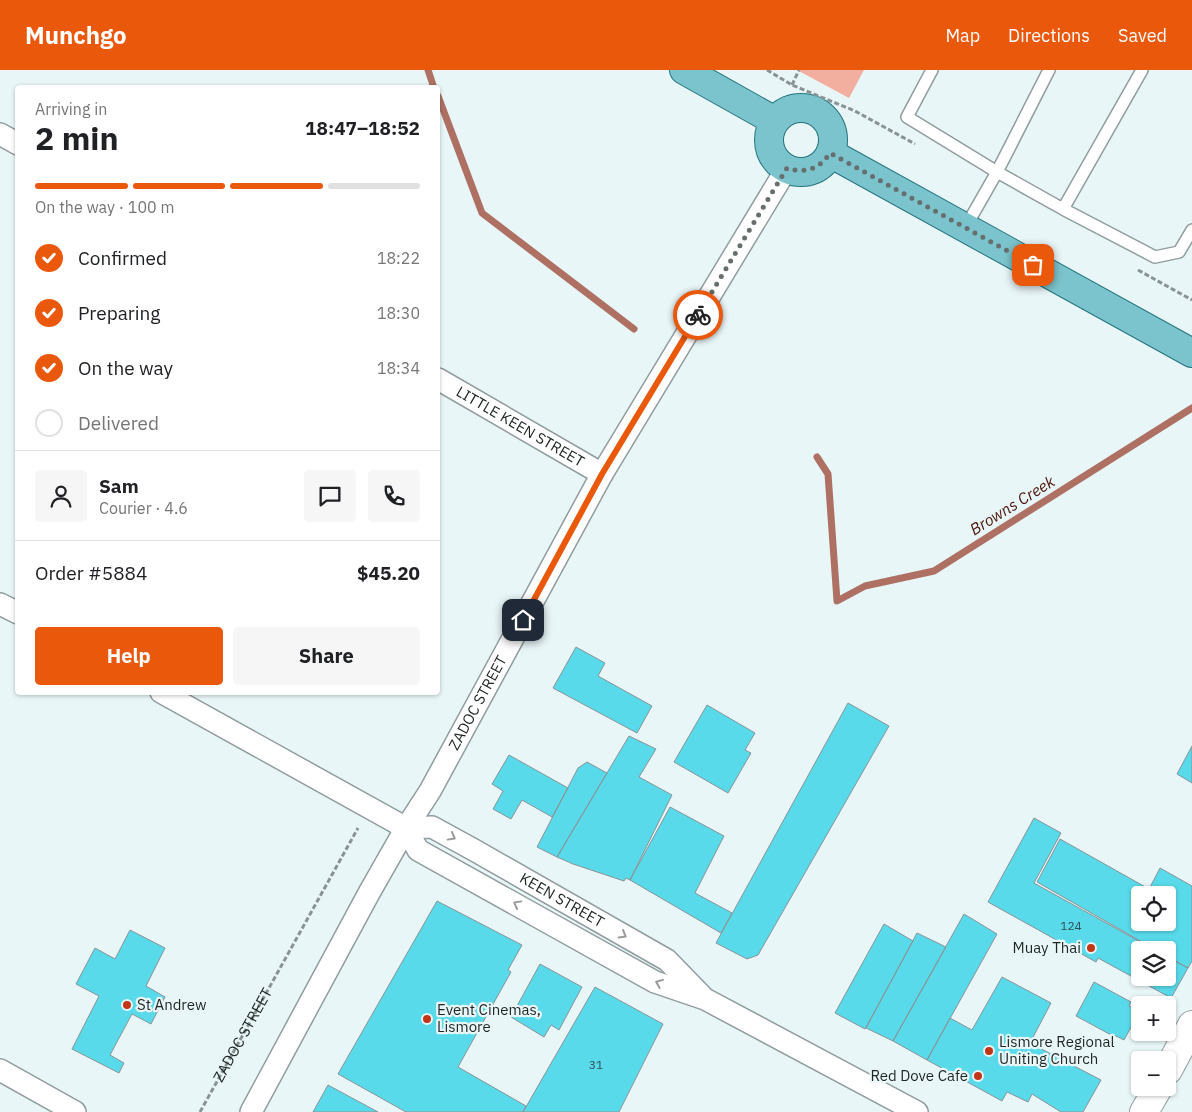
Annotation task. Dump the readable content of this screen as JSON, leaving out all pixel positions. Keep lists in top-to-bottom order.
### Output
{
  "streets": {
    "street": ["LITTLE KEEN STREET", "ZADOC STREET", "KEEN STREET"]
  },
  "crossings": [
    ["LITTLE KEEN STREET", "ZADOC STREET"],
    ["ZADOC STREET", "KEEN STREET"]
  ],
  "water": ["Browns Creek"],
  "places": [
    "Muay Thai",
    "St Andrew",
    "Event Cinemas, Lismore",
    "Lismore Regional Uniting Church",
    "Red Dove Cafe"
  ],
  "house_numbers": ["124", "31"],
  "page": {
    "header": "Munchgo",
    "nav": ["Map", "Directions", "Saved"],
    "heading": ["2 min", "Arriving in", "18:47–18:52"],
    "panel": [
      "Sam",
      "Courier · 4.6",
      "Order #5884",
      "$45.20"
    ],
    "bar": "On the way · 100 m",
    "list": [
      ["Confirmed", "18:22"],
      ["Preparing", "18:30"],
      ["On the way", "18:34"],
      "Delivered"
    ],
    "buttons": ["Help", "Share"],
    "map_buttons": ["+", "−"]
  }
}
